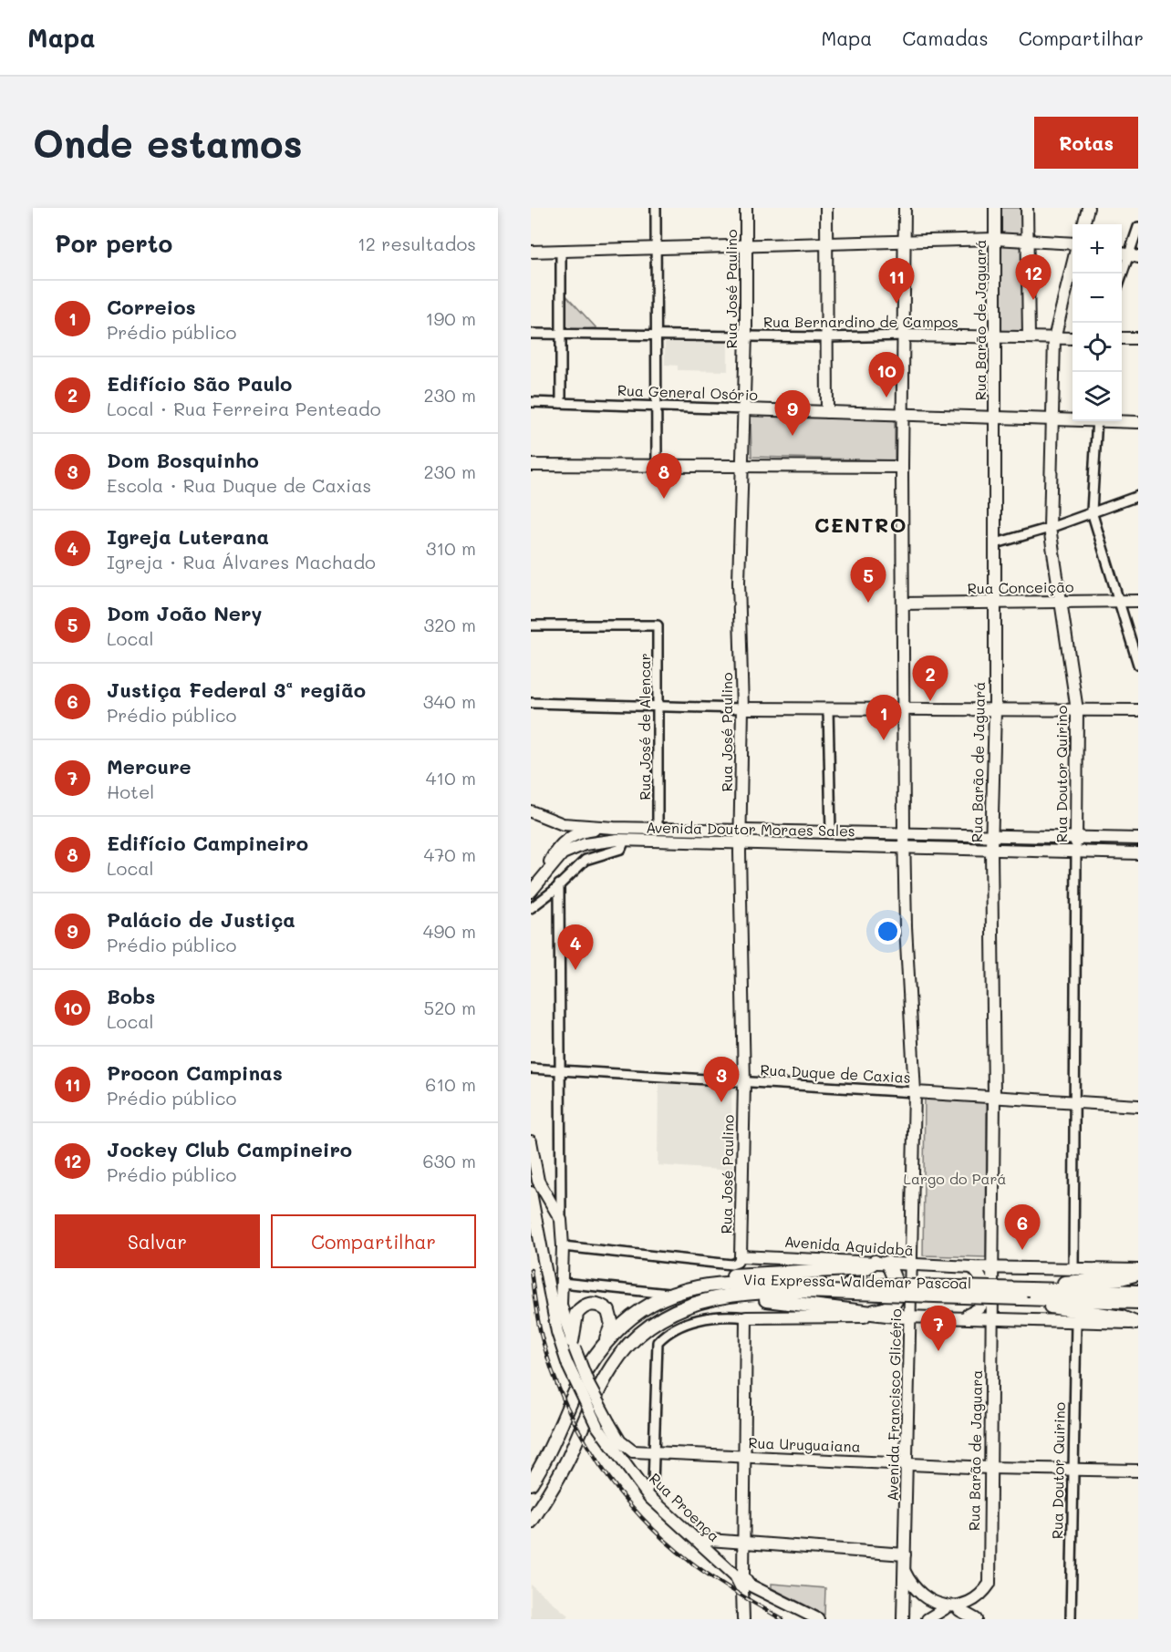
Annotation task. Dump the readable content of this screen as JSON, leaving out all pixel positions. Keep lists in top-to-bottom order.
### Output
{
  "streets": {
    "highway": ["Via Expressa Waldemar Pascoal"],
    "main road": [
      "Rua José Paulino",
      "Rua Barão de Jaguará",
      "Rua Bernardino de Campos",
      "Rua General Osório",
      "Rua Conceição",
      "Rua Doutor Quirino",
      "Avenida Doutor Moraes Sales",
      "Rua Duque de Caxias",
      "Avenida Aquidabã",
      "Avenida Francisco Glicério",
      "Rua Uruguaiana",
      "Rua Barão de Jaguara",
      "Rua Proença"
    ],
    "street": ["Rua José de Alencar"]
  },
  "crossings": [
    ["Rua José Paulino", "Rua Bernardino de Campos"],
    ["Rua José Paulino", "Rua General Osório"],
    ["Rua José Paulino", "Avenida Doutor Moraes Sales"],
    ["Rua José Paulino", "Rua Duque de Caxias"],
    ["Rua José Paulino", "Avenida Aquidabã"],
    ["Rua Barão de Jaguará", "Rua Bernardino de Campos"],
    ["Rua Barão de Jaguará", "Rua General Osório"],
    ["Rua Barão de Jaguará", "Rua Conceição"],
    ["Rua Barão de Jaguará", "Avenida Doutor Moraes Sales"],
    ["Rua Barão de Jaguará", "Rua Duque de Caxias"],
    ["Rua Barão de Jaguará", "Avenida Aquidabã"],
    ["Rua Barão de Jaguará", "Rua Barão de Jaguara"],
    ["Rua Bernardino de Campos", "Rua Doutor Quirino"],
    ["Rua Bernardino de Campos", "Avenida Francisco Glicério"],
    ["Rua General Osório", "Rua Doutor Quirino"],
    ["Rua General Osório", "Avenida Francisco Glicério"],
    ["Rua Conceição", "Rua Doutor Quirino"],
    ["Rua Conceição", "Avenida Francisco Glicério"],
    ["Rua José de Alencar", "Avenida Doutor Moraes Sales"],
    ["Rua Doutor Quirino", "Avenida Doutor Moraes Sales"],
    ["Rua Doutor Quirino", "Rua Duque de Caxias"],
    ["Rua Doutor Quirino", "Avenida Aquidabã"],
    ["Rua Doutor Quirino", "Rua Uruguaiana"],
    ["Avenida Doutor Moraes Sales", "Avenida Francisco Glicério"],
    ["Rua Duque de Caxias", "Avenida Francisco Glicério"],
    ["Avenida Aquidabã", "Avenida Francisco Glicério"],
    ["Avenida Francisco Glicério", "Rua Uruguaiana"],
    ["Rua Uruguaiana", "Rua Barão de Jaguara"]
  ],
  "districts": ["CENTRO"],
  "parks": ["Largo do Pará"],
  "page": {
    "header": "Mapa",
    "nav": ["Mapa", "Camadas", "Compartilhar"],
    "buttons": [
      "Rotas",
      ["Salvar", "Compartilhar"]
    ],
    "title": "Onde estamos",
    "heading": ["Por perto", "12 resultados"],
    "map_buttons": ["+", "−"],
    "pins": [
      "12",
      "11",
      "10",
      "9",
      "8",
      "5",
      "2",
      "1",
      "4",
      "3",
      "6",
      "7"
    ],
    "list": [
      {
        "mark": "1",
        "name": "Correios",
        "note": "Prédio público",
        "value": "190 m"
      },
      {
        "mark": "2",
        "name": "Edifício São Paulo",
        "note": "Local · Rua Ferreira Penteado",
        "value": "230 m"
      },
      {
        "mark": "3",
        "name": "Dom Bosquinho",
        "note": "Escola · Rua Duque de Caxias",
        "value": "230 m"
      },
      {
        "mark": "4",
        "name": "Igreja Luterana",
        "note": "Igreja · Rua Álvares Machado",
        "value": "310 m"
      },
      {
        "mark": "5",
        "name": "Dom João Nery",
        "note": "Local",
        "value": "320 m"
      },
      {
        "mark": "6",
        "name": "Justiça Federal 3ª região",
        "note": "Prédio público",
        "value": "340 m"
      },
      {
        "mark": "7",
        "name": "Mercure",
        "note": "Hotel",
        "value": "410 m"
      },
      {
        "mark": "8",
        "name": "Edifício Campineiro",
        "note": "Local",
        "value": "470 m"
      },
      {
        "mark": "9",
        "name": "Palácio de Justiça",
        "note": "Prédio público",
        "value": "490 m"
      },
      {
        "mark": "10",
        "name": "Bobs",
        "note": "Local",
        "value": "520 m"
      },
      {
        "mark": "11",
        "name": "Procon Campinas",
        "note": "Prédio público",
        "value": "610 m"
      },
      {
        "mark": "12",
        "name": "Jockey Club Campineiro",
        "note": "Prédio público",
        "value": "630 m"
      }
    ]
  }
}
